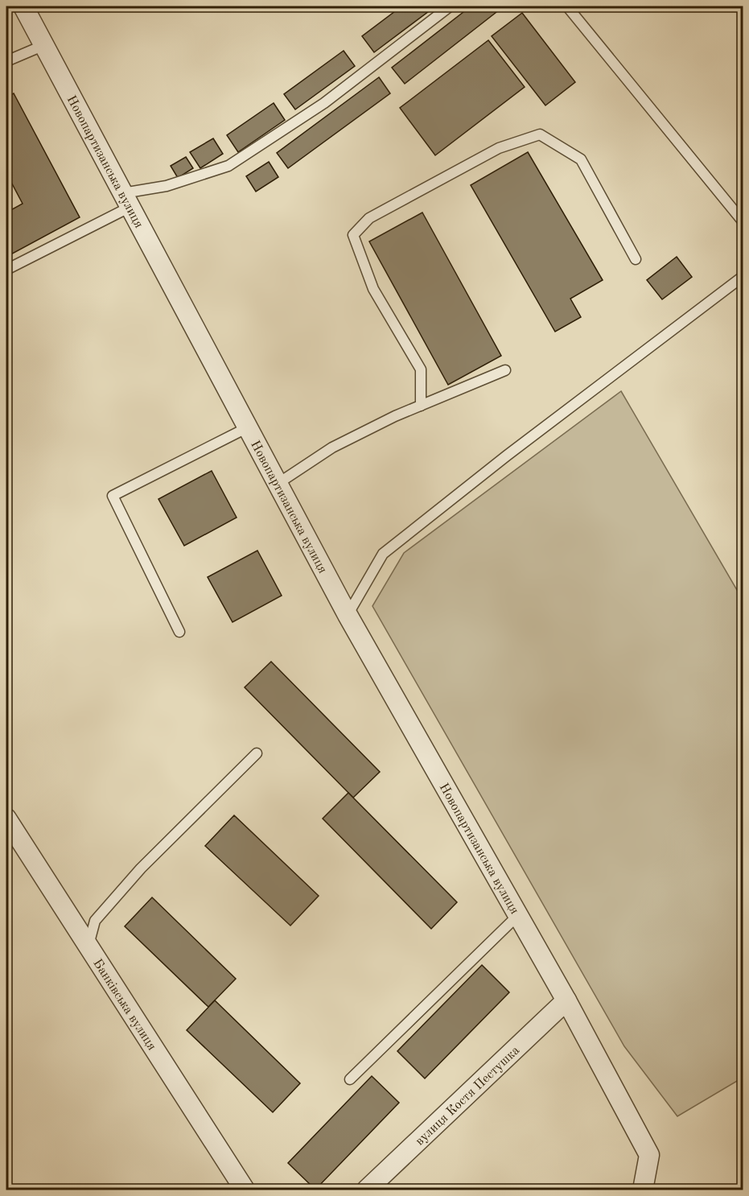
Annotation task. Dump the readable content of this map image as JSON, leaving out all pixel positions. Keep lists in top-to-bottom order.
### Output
{
  "streets": {
    "street": ["Новопартизанська вулиця", "Банківська вулиця", "вулиця Костя Пестушка"]
  },
  "crossings": [
    ["Новопартизанська вулиця", "вулиця Костя Пестушка"]
  ]
}
